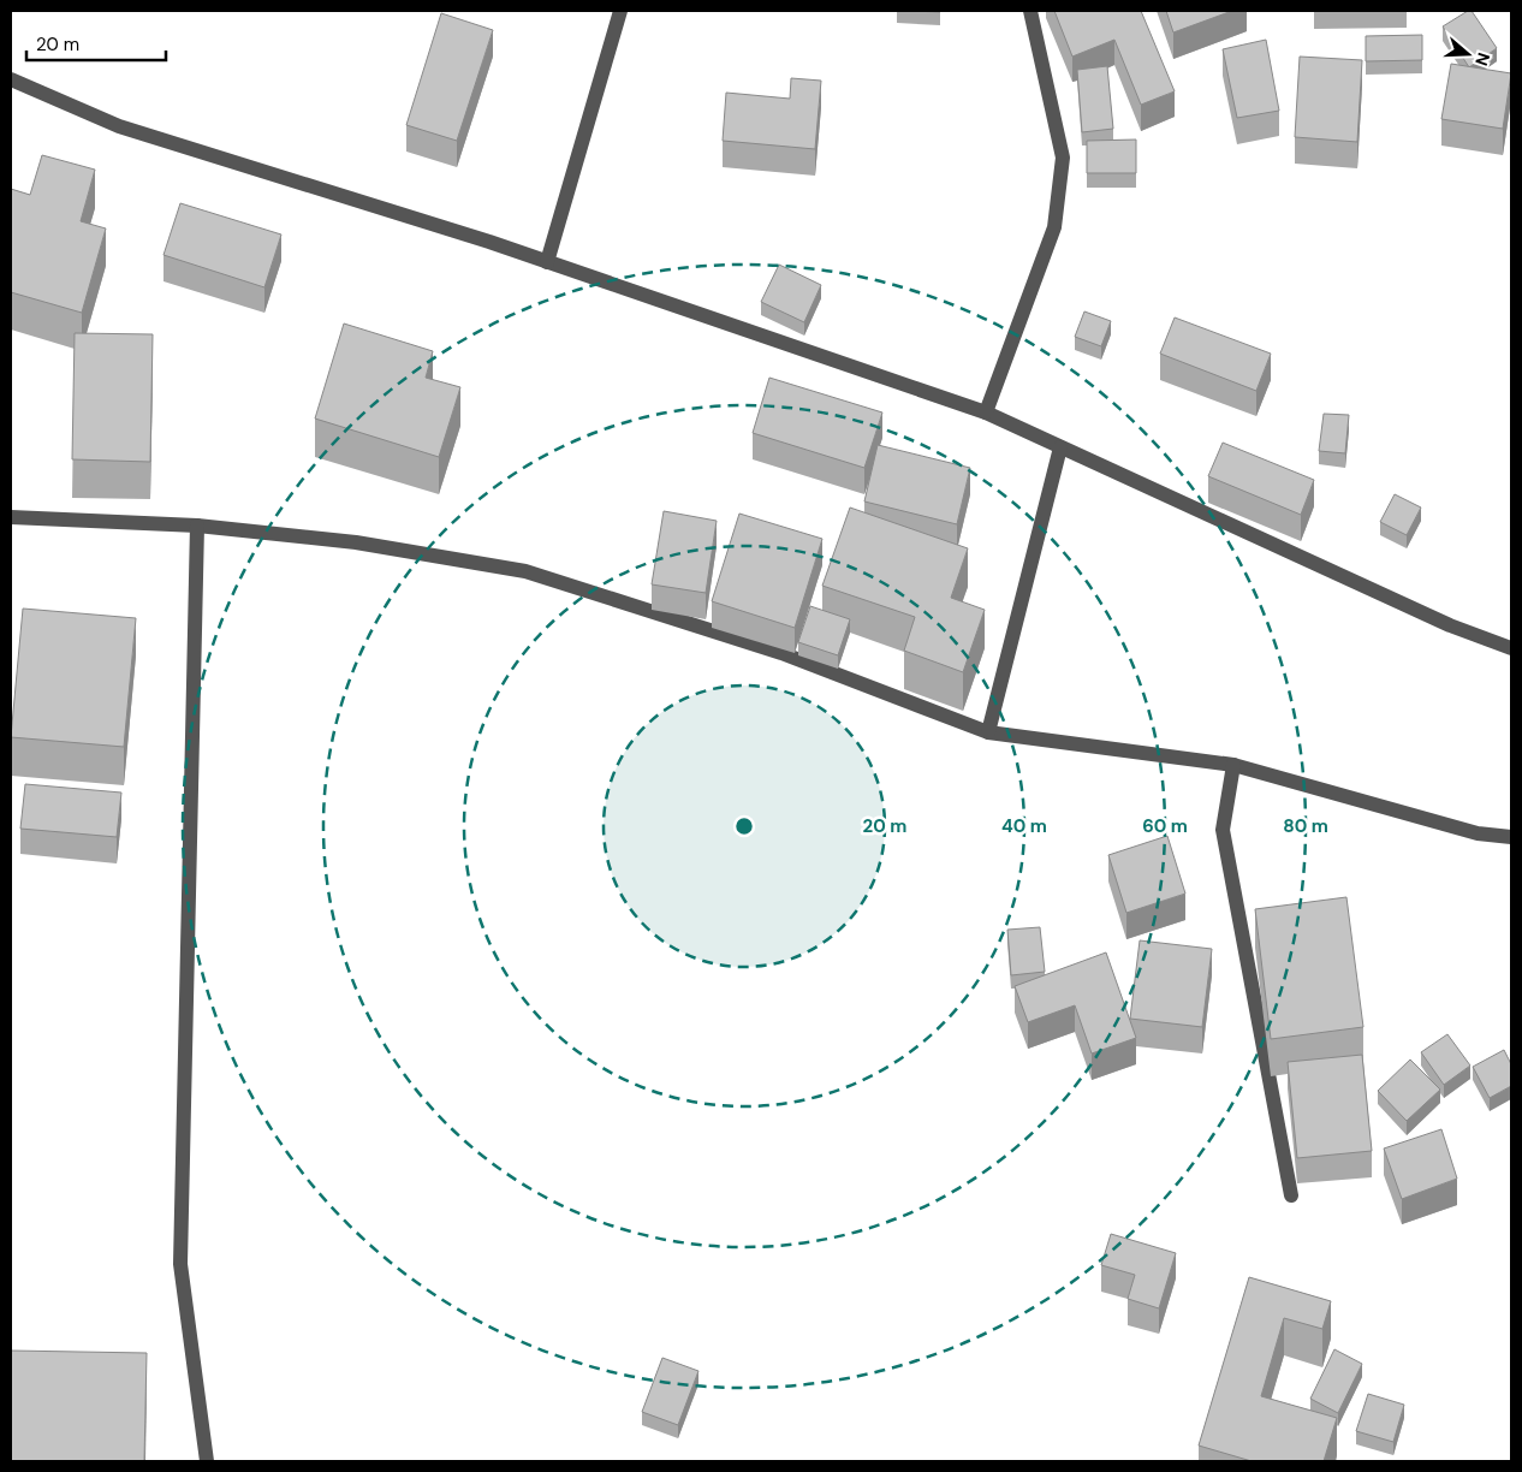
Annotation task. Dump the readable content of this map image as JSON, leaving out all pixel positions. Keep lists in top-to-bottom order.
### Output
{
  "scale_bar": "20 m",
  "north": "right",
  "rings": [
    "20 m",
    "40 m",
    "60 m",
    "80 m"
  ]
}
